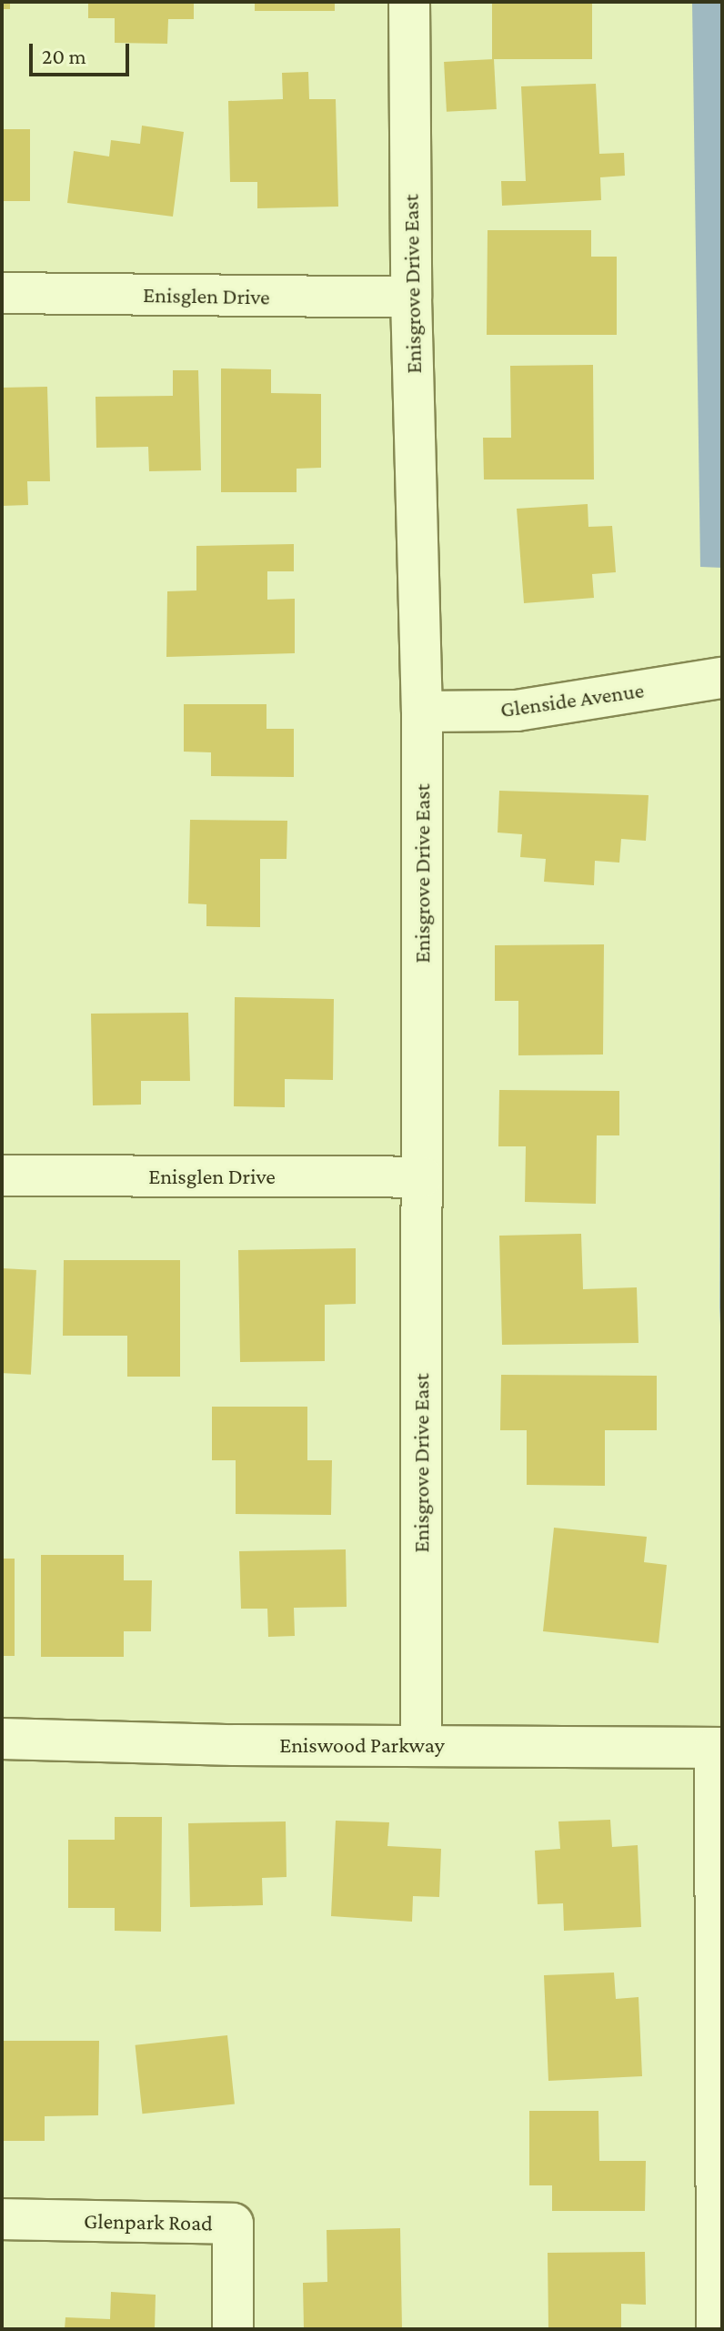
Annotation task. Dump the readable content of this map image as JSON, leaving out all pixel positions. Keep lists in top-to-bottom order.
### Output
{
  "streets": {
    "street": [
      "Enisgrove Drive East",
      "Enisglen Drive",
      "Glenside Avenue",
      "Eniswood Parkway",
      "Glenpark Road"
    ]
  },
  "crossings": [
    ["Enisgrove Drive East", "Enisglen Drive"],
    ["Enisgrove Drive East", "Glenside Avenue"],
    ["Enisgrove Drive East", "Eniswood Parkway"]
  ],
  "scale_bar": "20 m"
}
